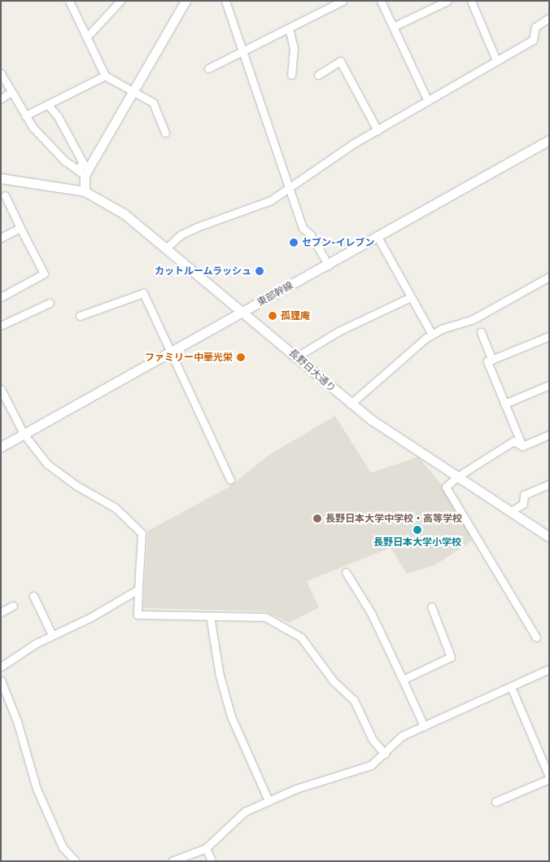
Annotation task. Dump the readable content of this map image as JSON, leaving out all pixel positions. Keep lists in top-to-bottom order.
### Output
{
  "streets": {
    "street": ["東部幹線", "長野日大通り"]
  },
  "crossings": [
    ["東部幹線", "長野日大通り"]
  ],
  "places": [
    "セブン-イレブン",
    "カットルームラッシュ",
    "孤狸庵",
    "ファミリー中華光栄",
    "長野日本大学中学校・高等学校",
    "長野日本大学小学校"
  ]
}
